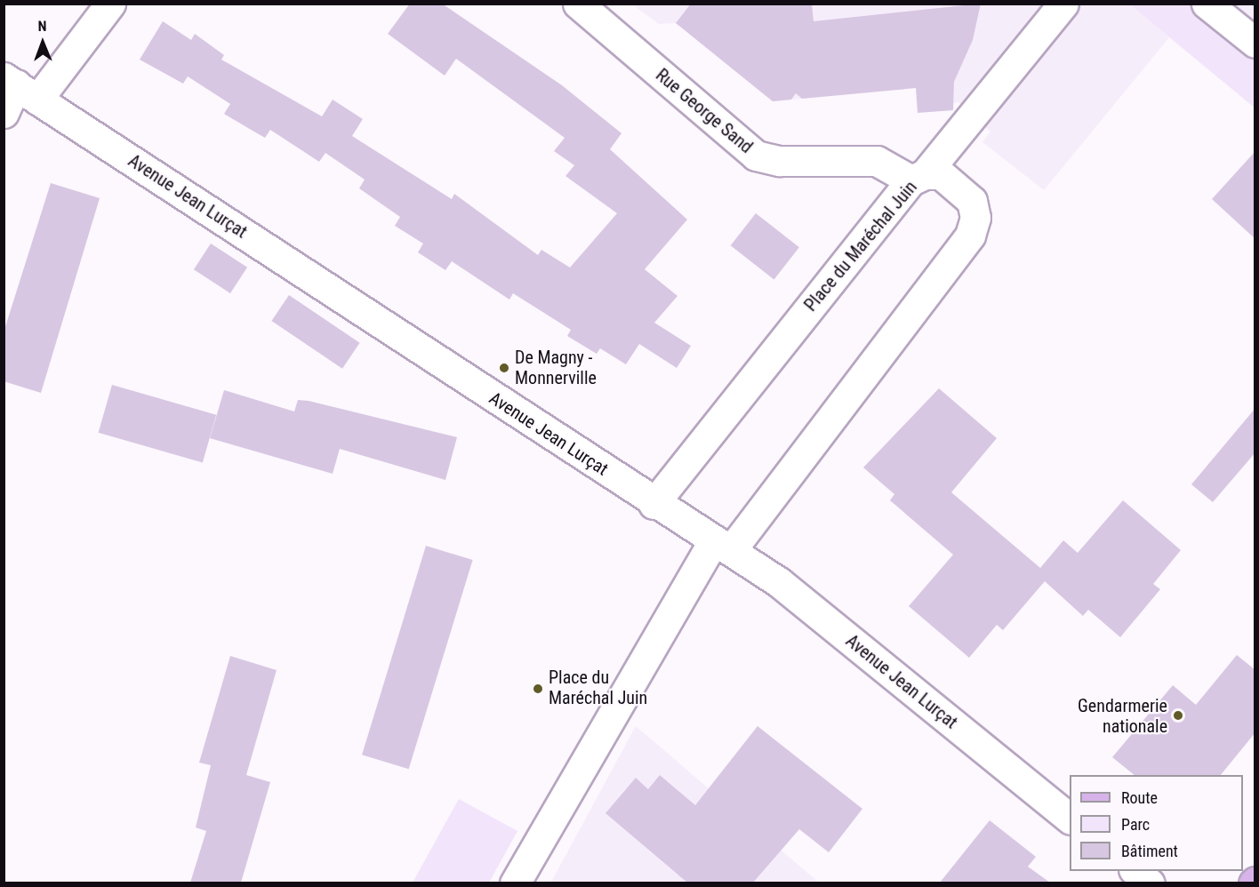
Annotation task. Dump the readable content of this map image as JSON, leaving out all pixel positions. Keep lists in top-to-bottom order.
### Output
{
  "streets": {
    "street": ["Rue George Sand", "Avenue Jean Lurçat", "Place du Maréchal Juin"]
  },
  "crossings": [
    ["Rue George Sand", "Place du Maréchal Juin"],
    ["Avenue Jean Lurçat", "Place du Maréchal Juin"]
  ],
  "places": ["De Magny - Monnerville", "Place du Maréchal Juin", "Gendarmerie nationale"],
  "legend": ["Route", "Parc", "Bâtiment"],
  "north": "top"
}
